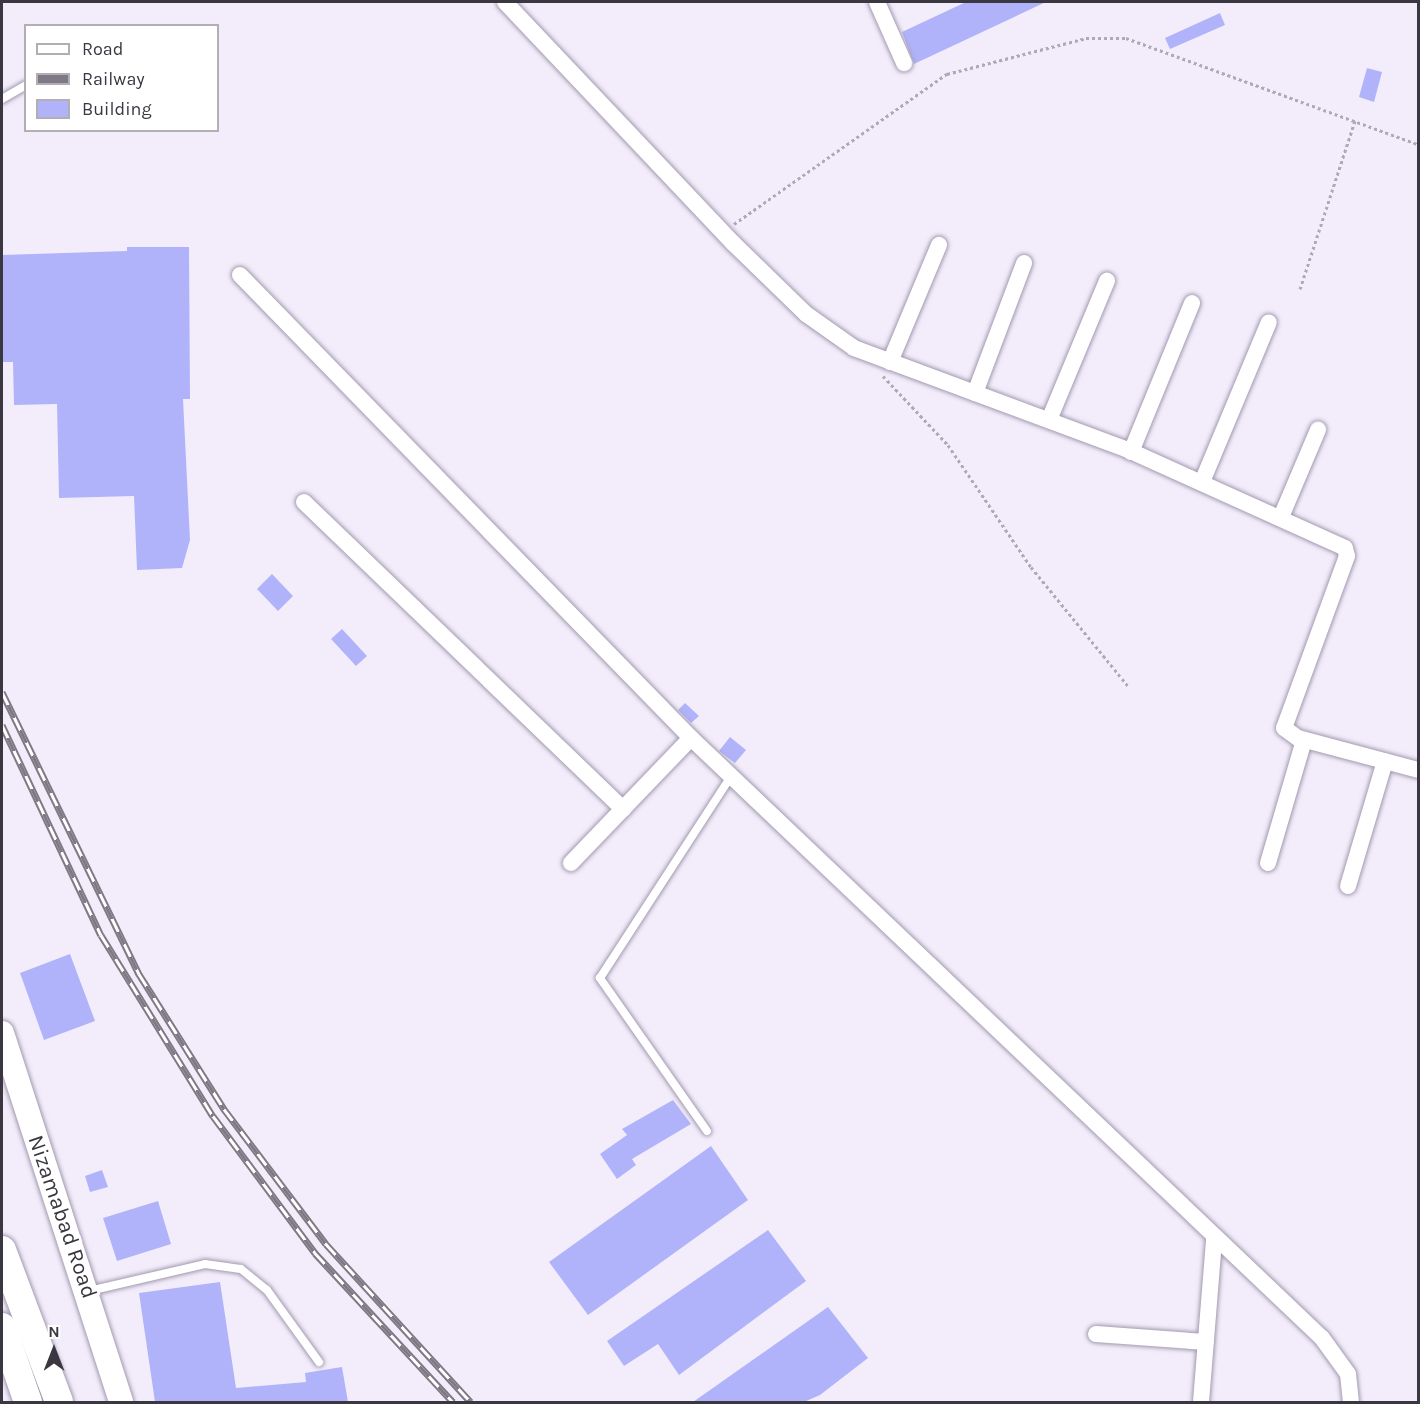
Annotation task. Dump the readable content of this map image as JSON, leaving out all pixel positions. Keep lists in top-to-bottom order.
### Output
{
  "streets": {
    "main road": ["Nizamabad Road"]
  },
  "legend": ["Road", "Railway", "Building"],
  "north": "top"
}
